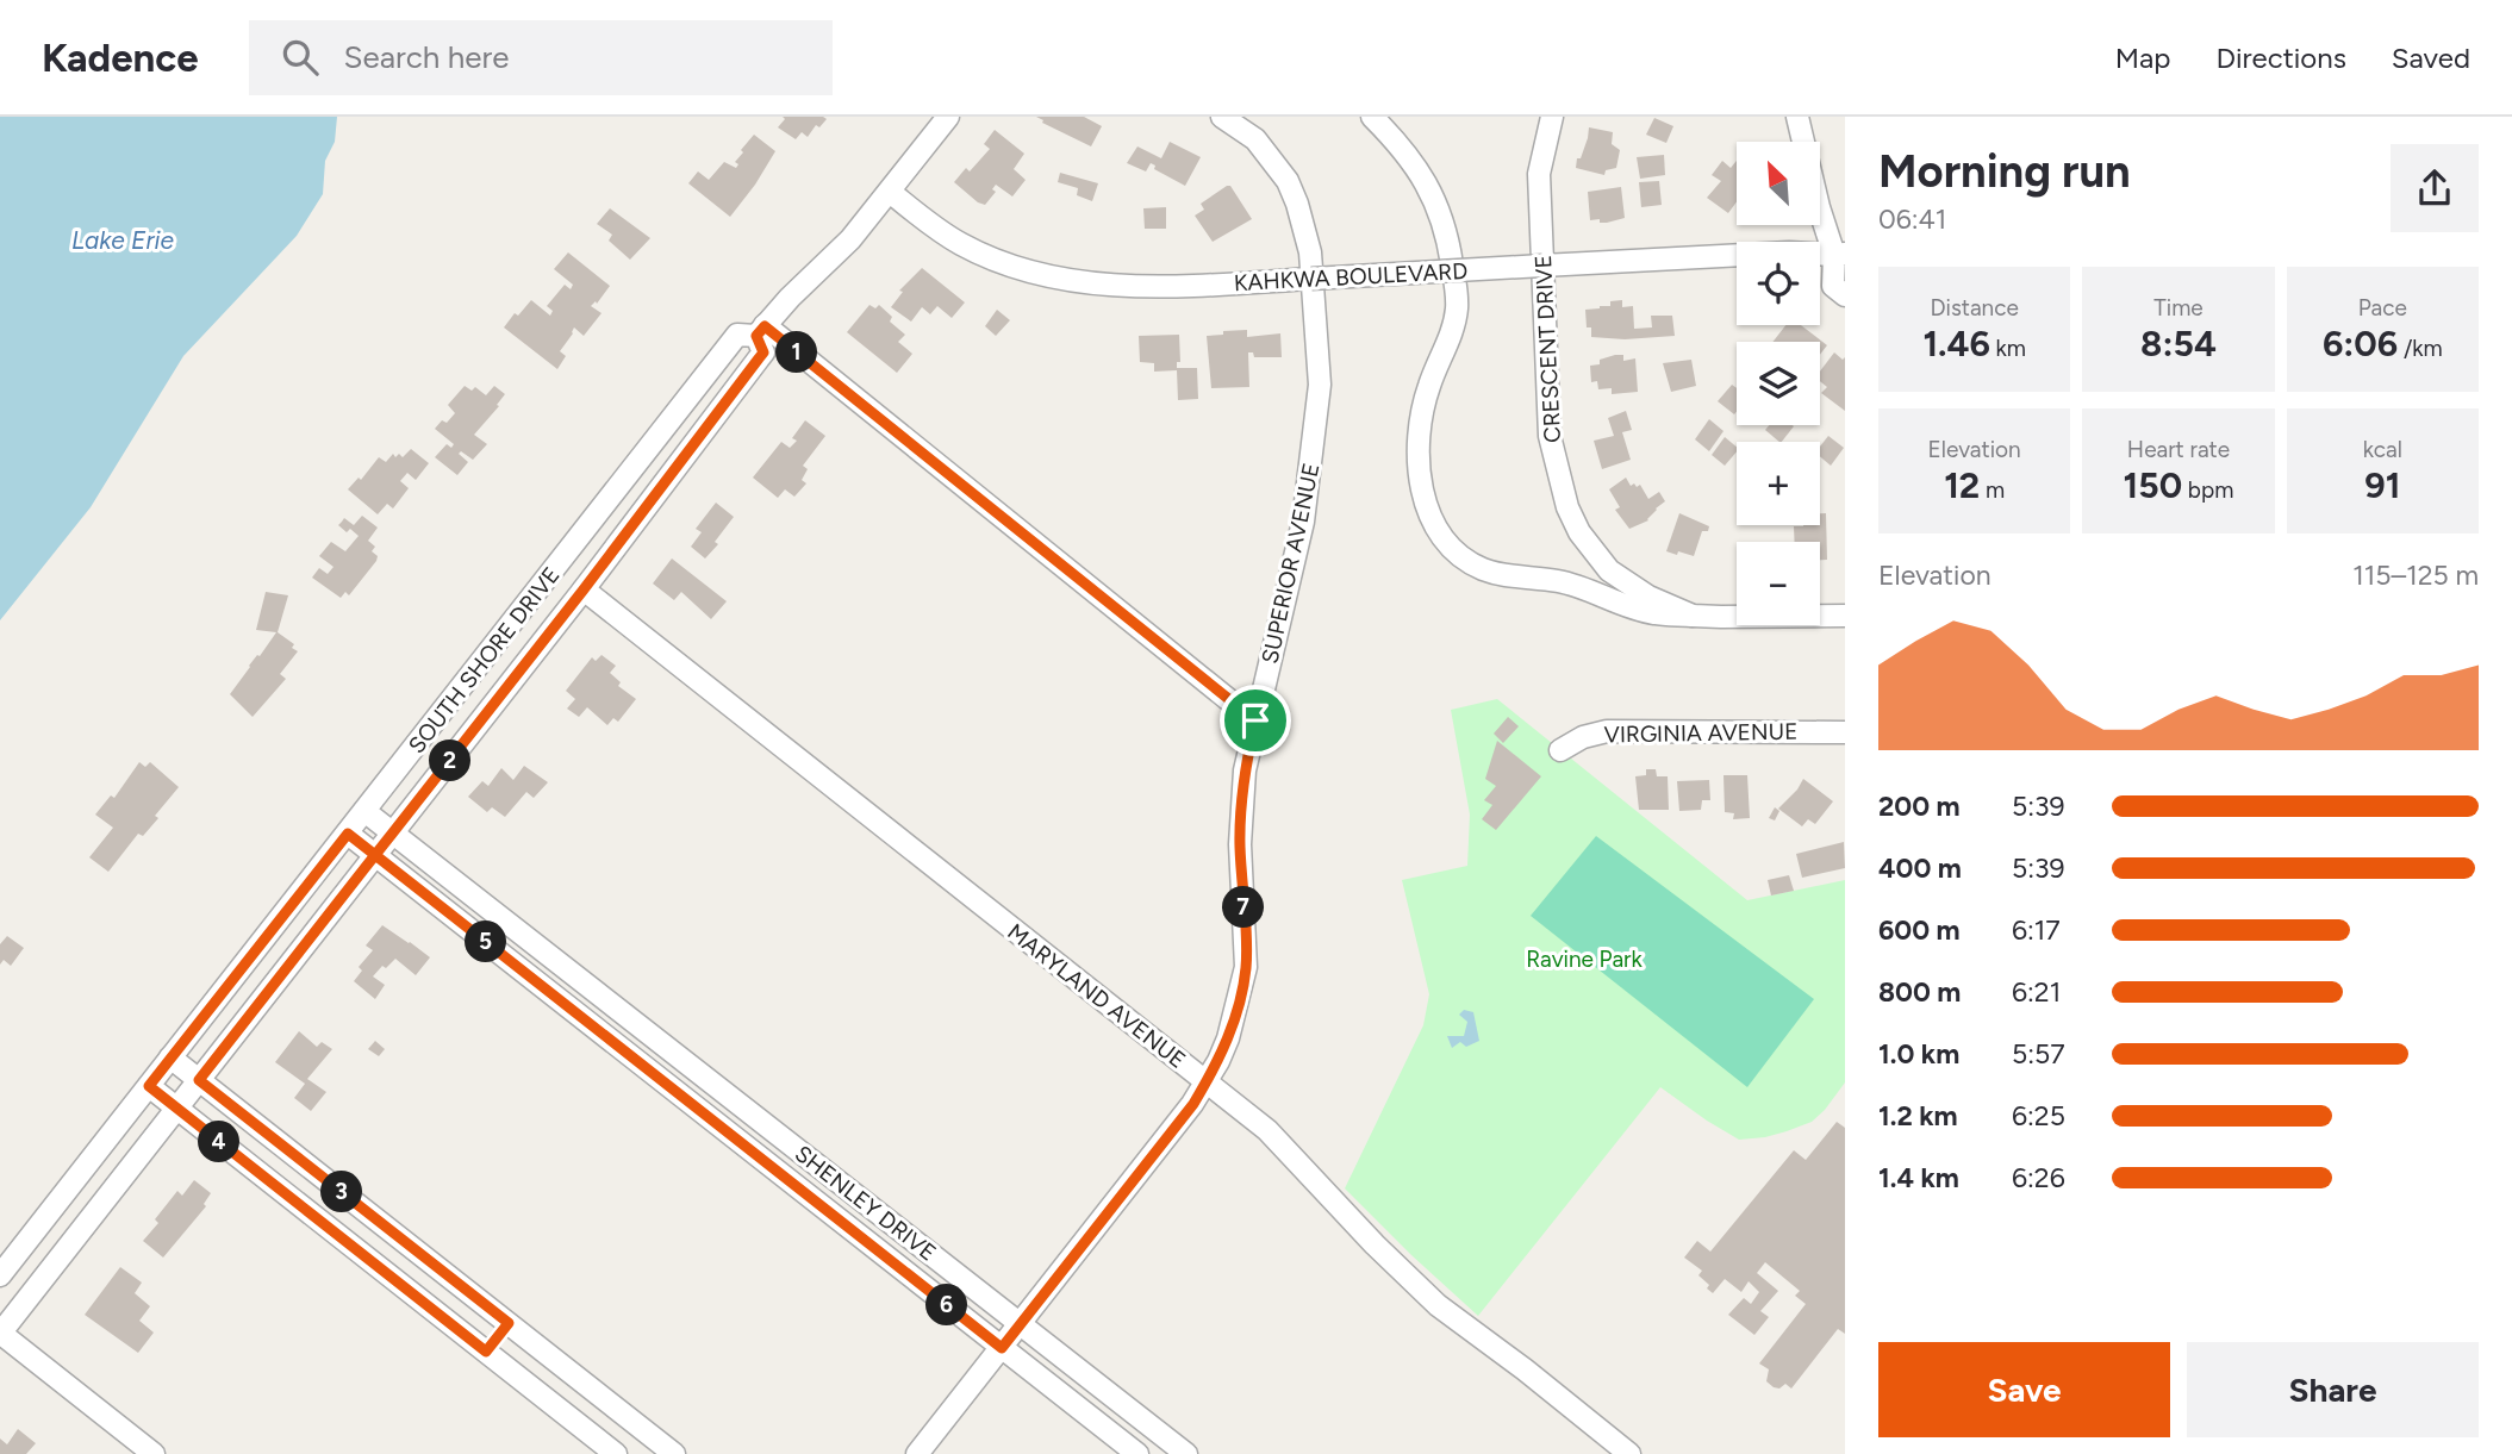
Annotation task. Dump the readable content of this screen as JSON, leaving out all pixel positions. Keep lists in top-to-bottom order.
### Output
{
  "streets": {
    "street": [
      "KAHKWA BOULEVARD",
      "CRESCENT DRIVE",
      "SUPERIOR AVENUE",
      "SOUTH SHORE DRIVE",
      "VIRGINIA AVENUE",
      "MARYLAND AVENUE",
      "SHENLEY DRIVE"
    ]
  },
  "crossings": [
    ["KAHKWA BOULEVARD", "CRESCENT DRIVE"],
    ["KAHKWA BOULEVARD", "SUPERIOR AVENUE"],
    ["KAHKWA BOULEVARD", "SOUTH SHORE DRIVE"],
    ["SUPERIOR AVENUE", "MARYLAND AVENUE"],
    ["SUPERIOR AVENUE", "SHENLEY DRIVE"],
    ["SOUTH SHORE DRIVE", "MARYLAND AVENUE"],
    ["SOUTH SHORE DRIVE", "SHENLEY DRIVE"]
  ],
  "water": ["Lake Erie"],
  "parks": ["Ravine Park"],
  "north": "top left",
  "page": {
    "header": "Kadence",
    "search": "Search here",
    "nav": ["Map", "Directions", "Saved"],
    "heading": ["Morning run", "06:41"],
    "map_buttons": ["+", "−"],
    "stats": [
      ["Distance", "1.46 km"],
      ["Time", "8:54"],
      ["Pace", "6:06 /km"],
      ["Elevation", "12 m"],
      ["Heart rate", "150 bpm"],
      ["kcal", "91"]
    ],
    "pins": [
      "1",
      "2",
      "7",
      "5",
      "4",
      "3",
      "6"
    ],
    "chart": ["Elevation", "115–125 m"],
    "list": [
      {
        "name": "200 m",
        "note": "5:39"
      },
      {
        "name": "400 m",
        "note": "5:39"
      },
      {
        "name": "600 m",
        "note": "6:17"
      },
      {
        "name": "800 m",
        "note": "6:21"
      },
      {
        "name": "1.0 km",
        "note": "5:57"
      },
      {
        "name": "1.2 km",
        "note": "6:25"
      },
      {
        "name": "1.4 km",
        "note": "6:26"
      }
    ],
    "buttons": ["Save", "Share"]
  }
}
